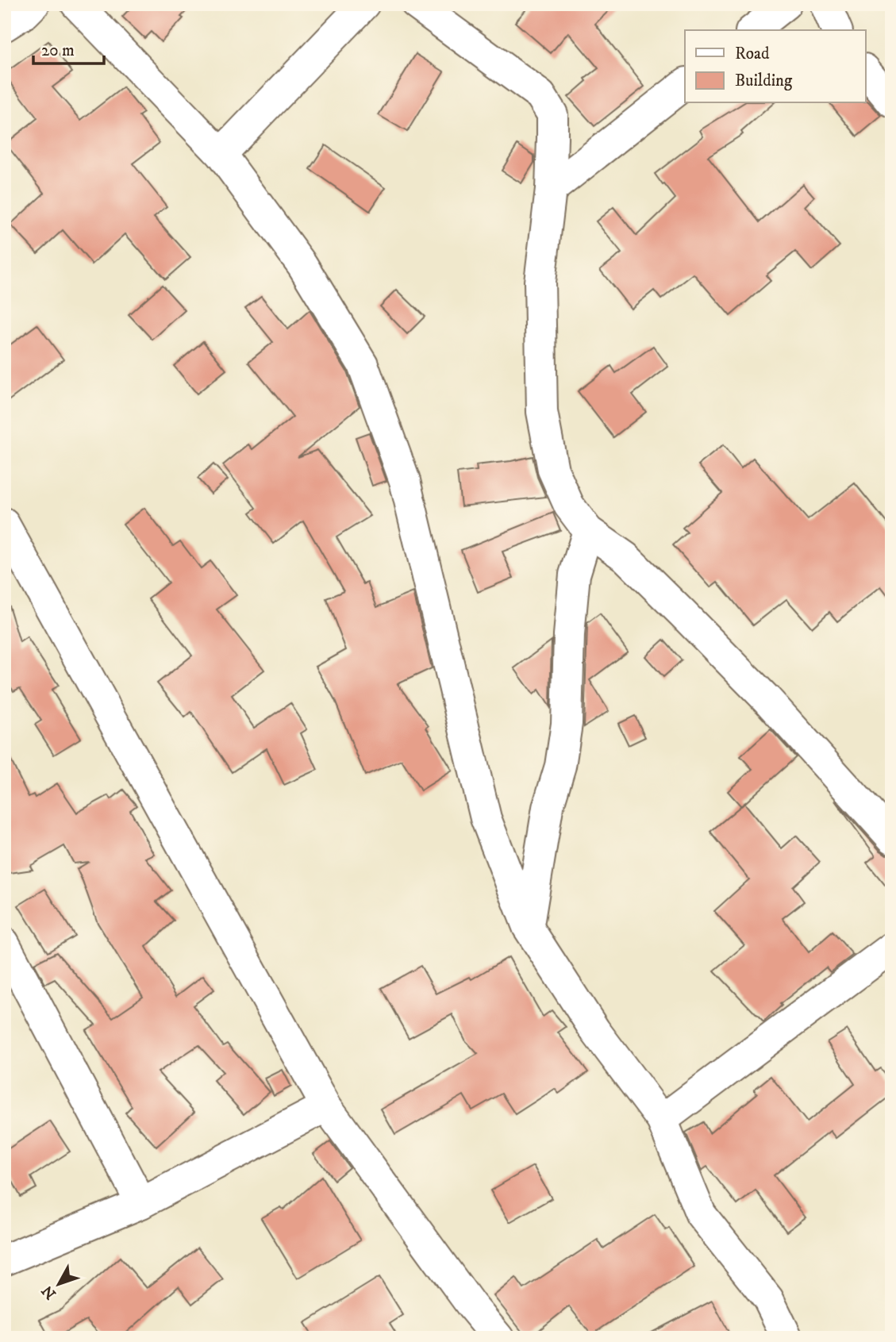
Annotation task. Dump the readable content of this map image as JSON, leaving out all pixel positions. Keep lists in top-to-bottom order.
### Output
{
  "legend": ["Road", "Building"],
  "scale_bar": "20 m",
  "north": "bottom left"
}
